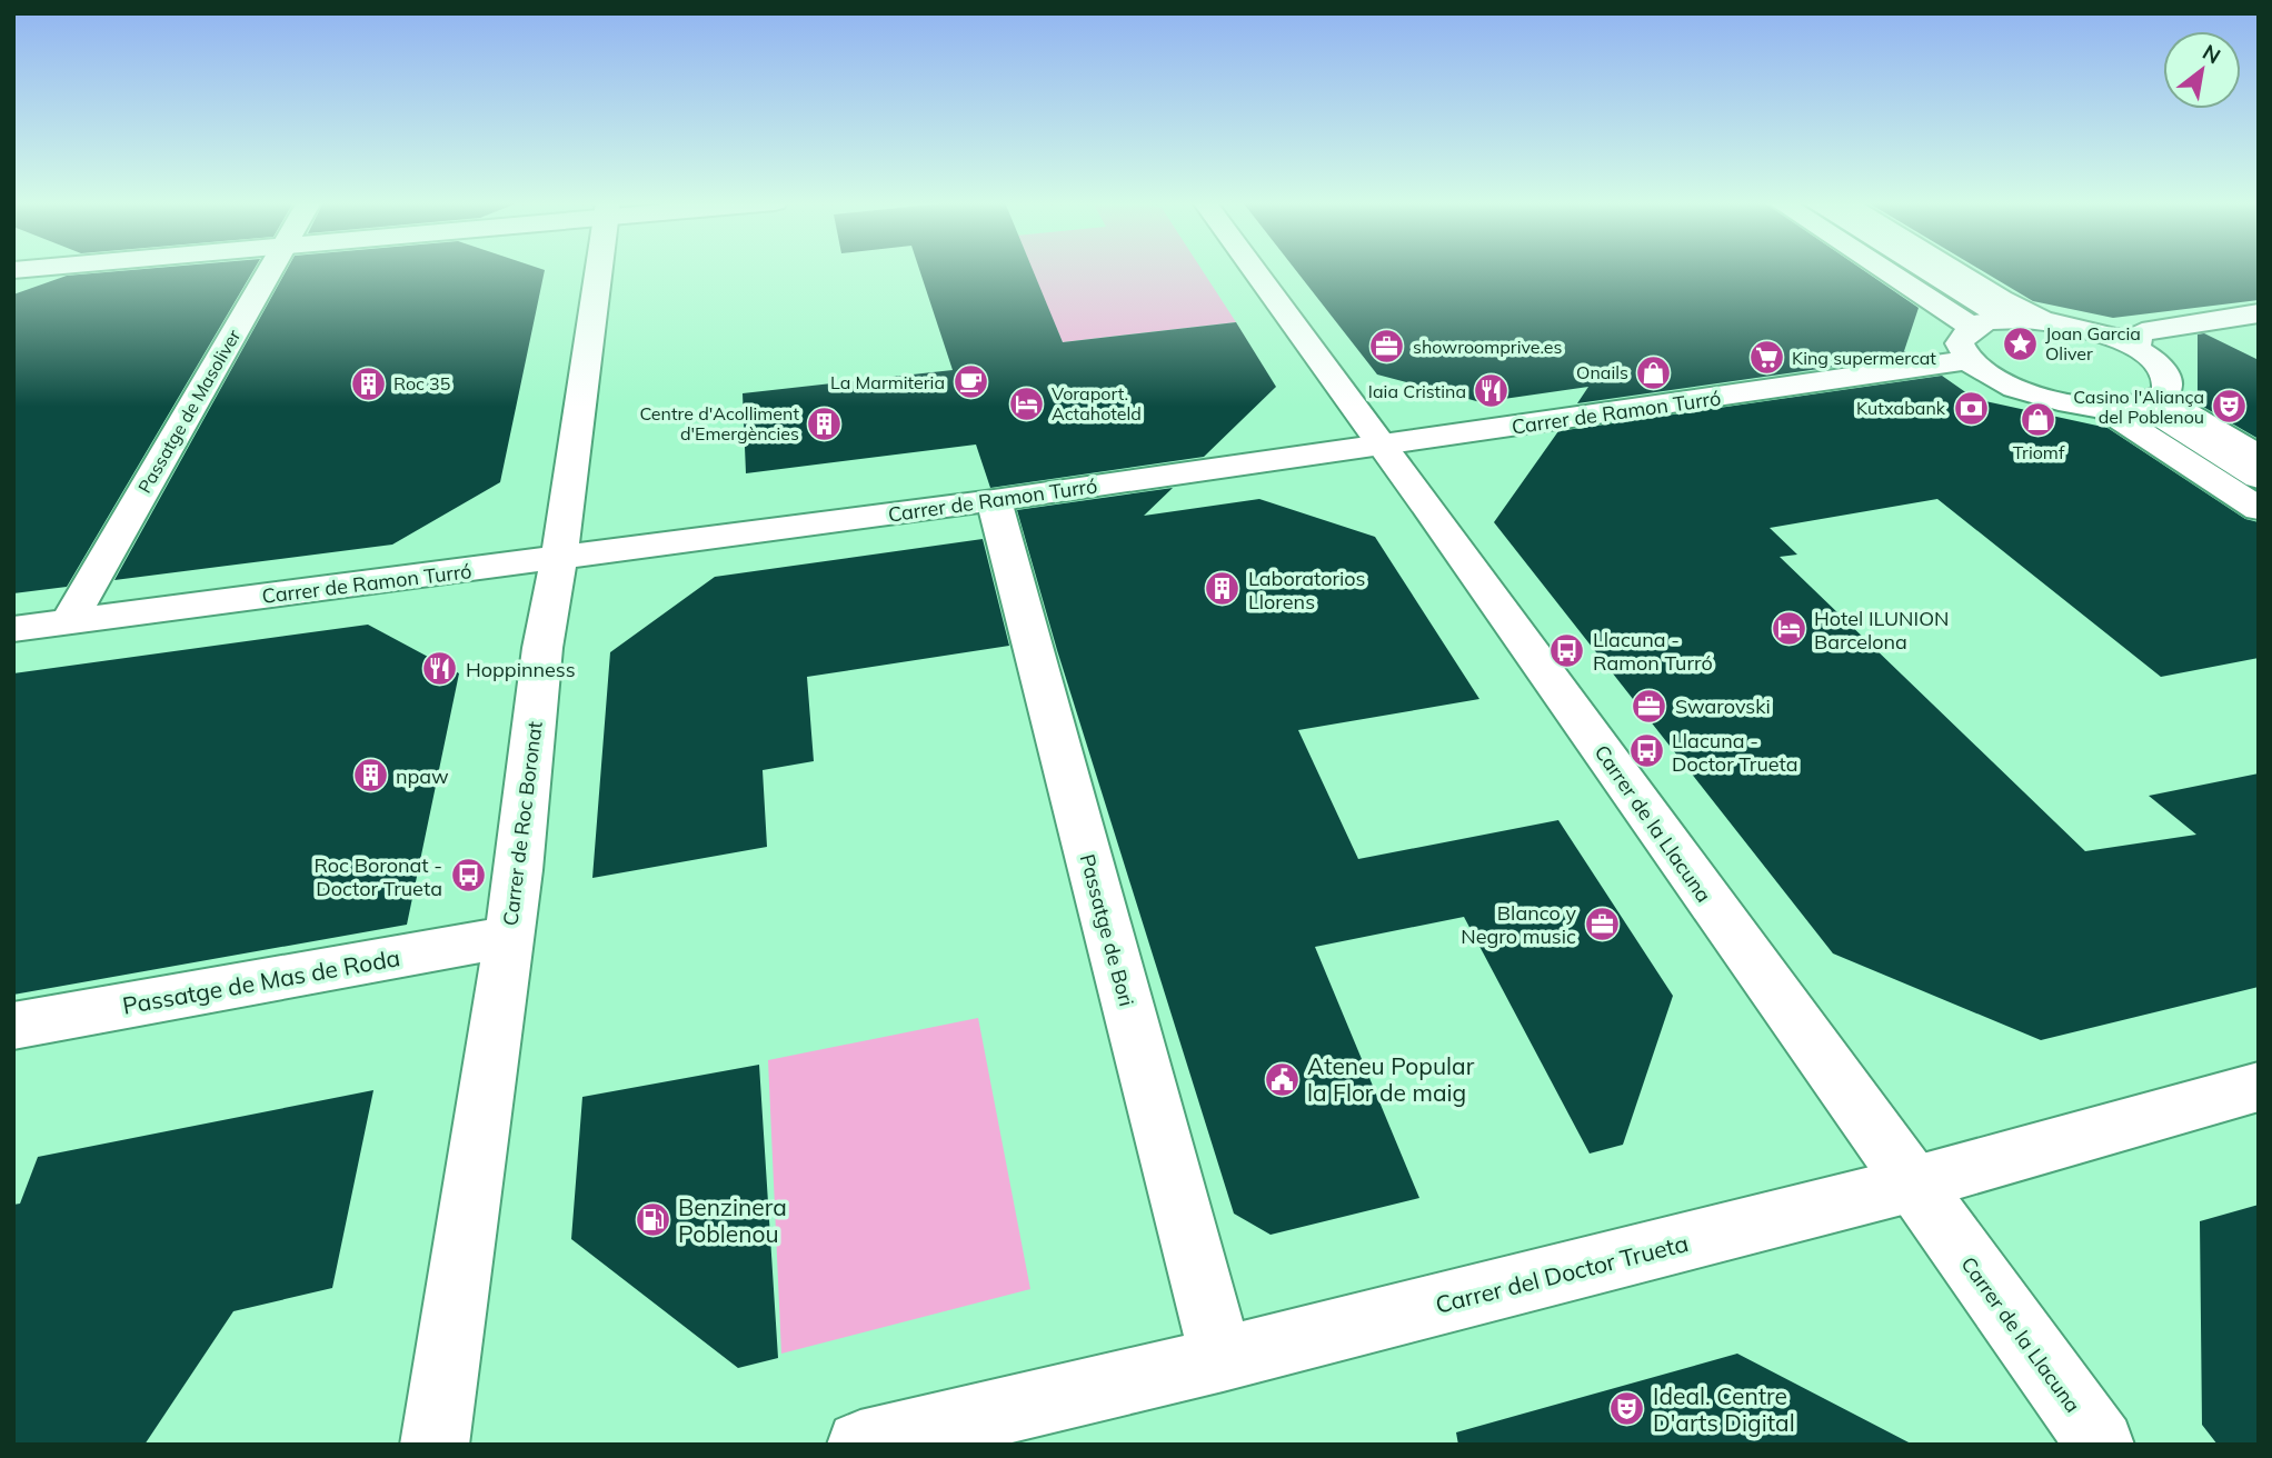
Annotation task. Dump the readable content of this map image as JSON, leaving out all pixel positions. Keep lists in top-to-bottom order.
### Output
{
  "streets": {
    "street": [
      "Passatge de Masoliver",
      "Carrer de Ramon Turró",
      "Carrer de Roc Boronat",
      "Carrer de la Llacuna",
      "Passatge de Bori",
      "Passatge de Mas de Roda",
      "Carrer del Doctor Trueta"
    ]
  },
  "crossings": [
    ["Passatge de Masoliver", "Carrer de Ramon Turró"],
    ["Carrer de Ramon Turró", "Carrer de Roc Boronat"],
    ["Carrer de Ramon Turró", "Carrer de la Llacuna"],
    ["Carrer de Ramon Turró", "Passatge de Bori"],
    ["Carrer de Roc Boronat", "Passatge de Mas de Roda"],
    ["Carrer de la Llacuna", "Carrer del Doctor Trueta"],
    ["Passatge de Bori", "Carrer del Doctor Trueta"]
  ],
  "places": {
    "place": ["Joan Garcia Oliver"],
    "office": ["showroomprive.es", "Swarovski", "Blanco y Negro music"],
    "supermarket": ["King supermercat"],
    "shop": ["Onails", "Triomf"],
    "cafe": ["La Marmiteria"],
    "building": [
      "Roc 35",
      "Centre d'Acolliment d'Emergències",
      "Laboratorios Llorens",
      "npaw"
    ],
    "restaurant": ["Iaia Cristina", "Hoppinness"],
    "hotel": ["Voraport. Actahoteld", "Hotel ILUNION Barcelona"],
    "theatre": ["Casino l'Aliança del Poblenou", "Ideal. Centre D'arts Digital"],
    "bank": ["Kutxabank"],
    "bus stop": ["Llacuna - Ramon Turró", "Llacuna - Doctor Trueta", "Roc Boronat - Doctor Trueta"],
    "public building": ["Ateneu Popular la Flor de maig"],
    "fuel station": ["Benzinera Poblenou"]
  },
  "north": "top right"
}
